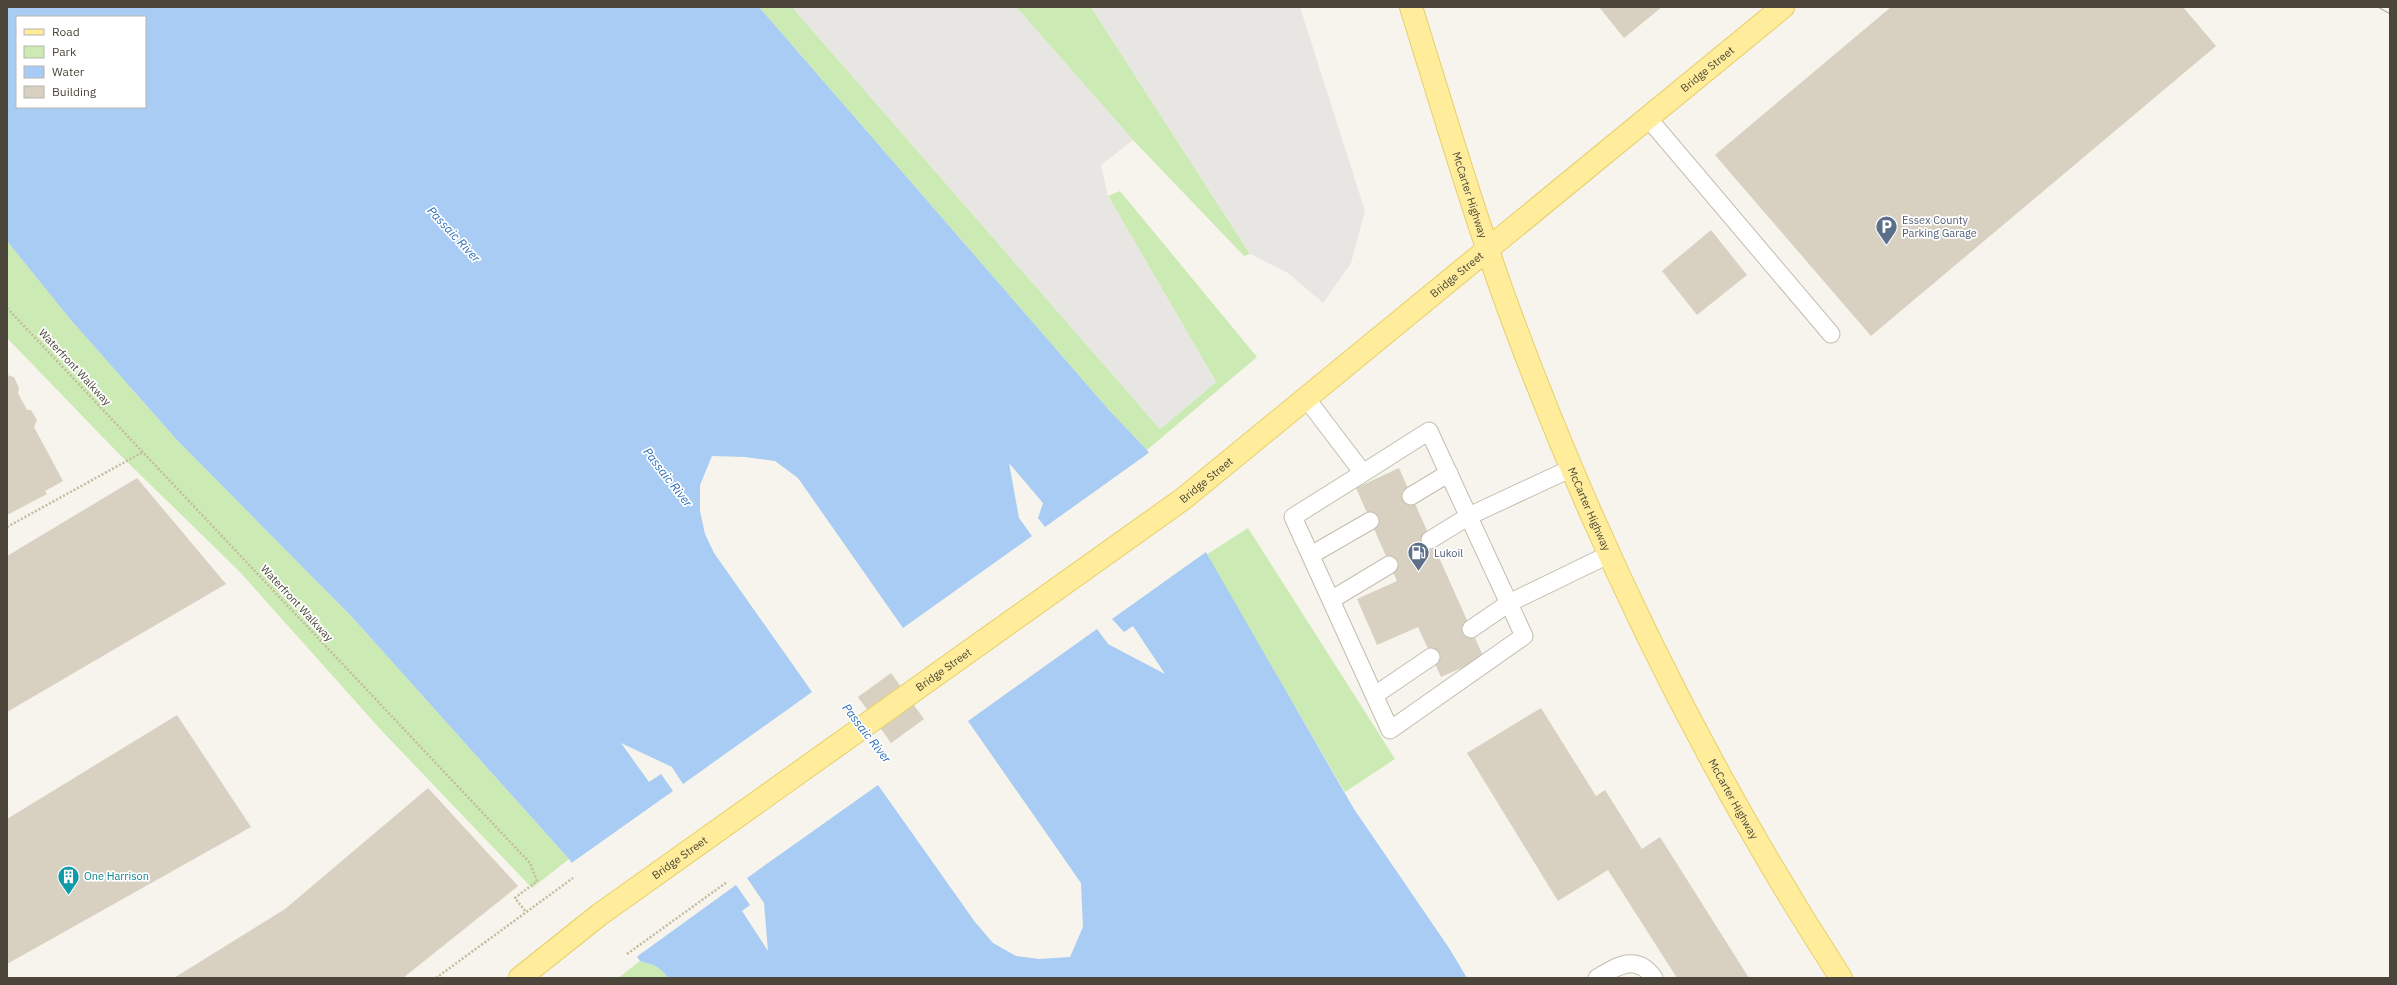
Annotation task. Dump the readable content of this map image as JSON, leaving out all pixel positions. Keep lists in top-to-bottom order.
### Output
{
  "streets": {
    "main road": ["Bridge Street", "McCarter Highway"],
    "path": ["Waterfront Walkway"]
  },
  "crossings": [
    ["Bridge Street", "McCarter Highway"]
  ],
  "water": ["Passaic River"],
  "places": {
    "parking": ["Essex County Parking Garage"],
    "fuel station": ["Lukoil"],
    "building": ["One Harrison"]
  },
  "legend": [
    "Road",
    "Park",
    "Water",
    "Building"
  ]
}
